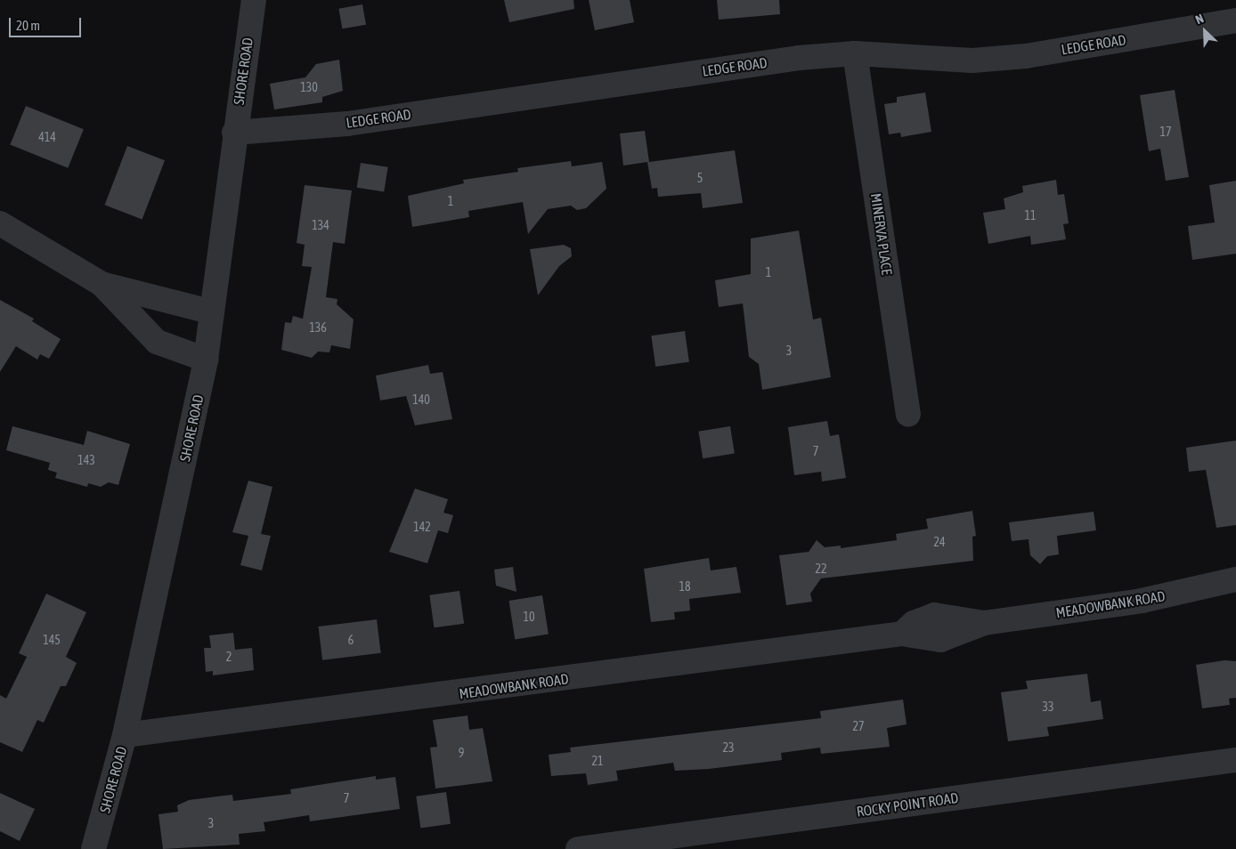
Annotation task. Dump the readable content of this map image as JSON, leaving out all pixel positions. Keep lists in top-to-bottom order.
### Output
{
  "streets": {
    "street": [
      "LEDGE ROAD",
      "SHORE ROAD",
      "MINERVA PLACE",
      "MEADOWBANK ROAD",
      "ROCKY POINT ROAD"
    ]
  },
  "crossings": [
    ["LEDGE ROAD", "SHORE ROAD"],
    ["LEDGE ROAD", "MINERVA PLACE"],
    ["SHORE ROAD", "MEADOWBANK ROAD"]
  ],
  "house_numbers": [
    "130",
    "17",
    "414",
    "5",
    "1",
    "11",
    "134",
    "1",
    "136",
    "3",
    "140",
    "7",
    "143",
    "142",
    "24",
    "22",
    "18",
    "10",
    "145",
    "6",
    "2",
    "33",
    "27",
    "23",
    "9",
    "21",
    "7",
    "3"
  ],
  "scale_bar": "20 m",
  "north": "top left"
}
